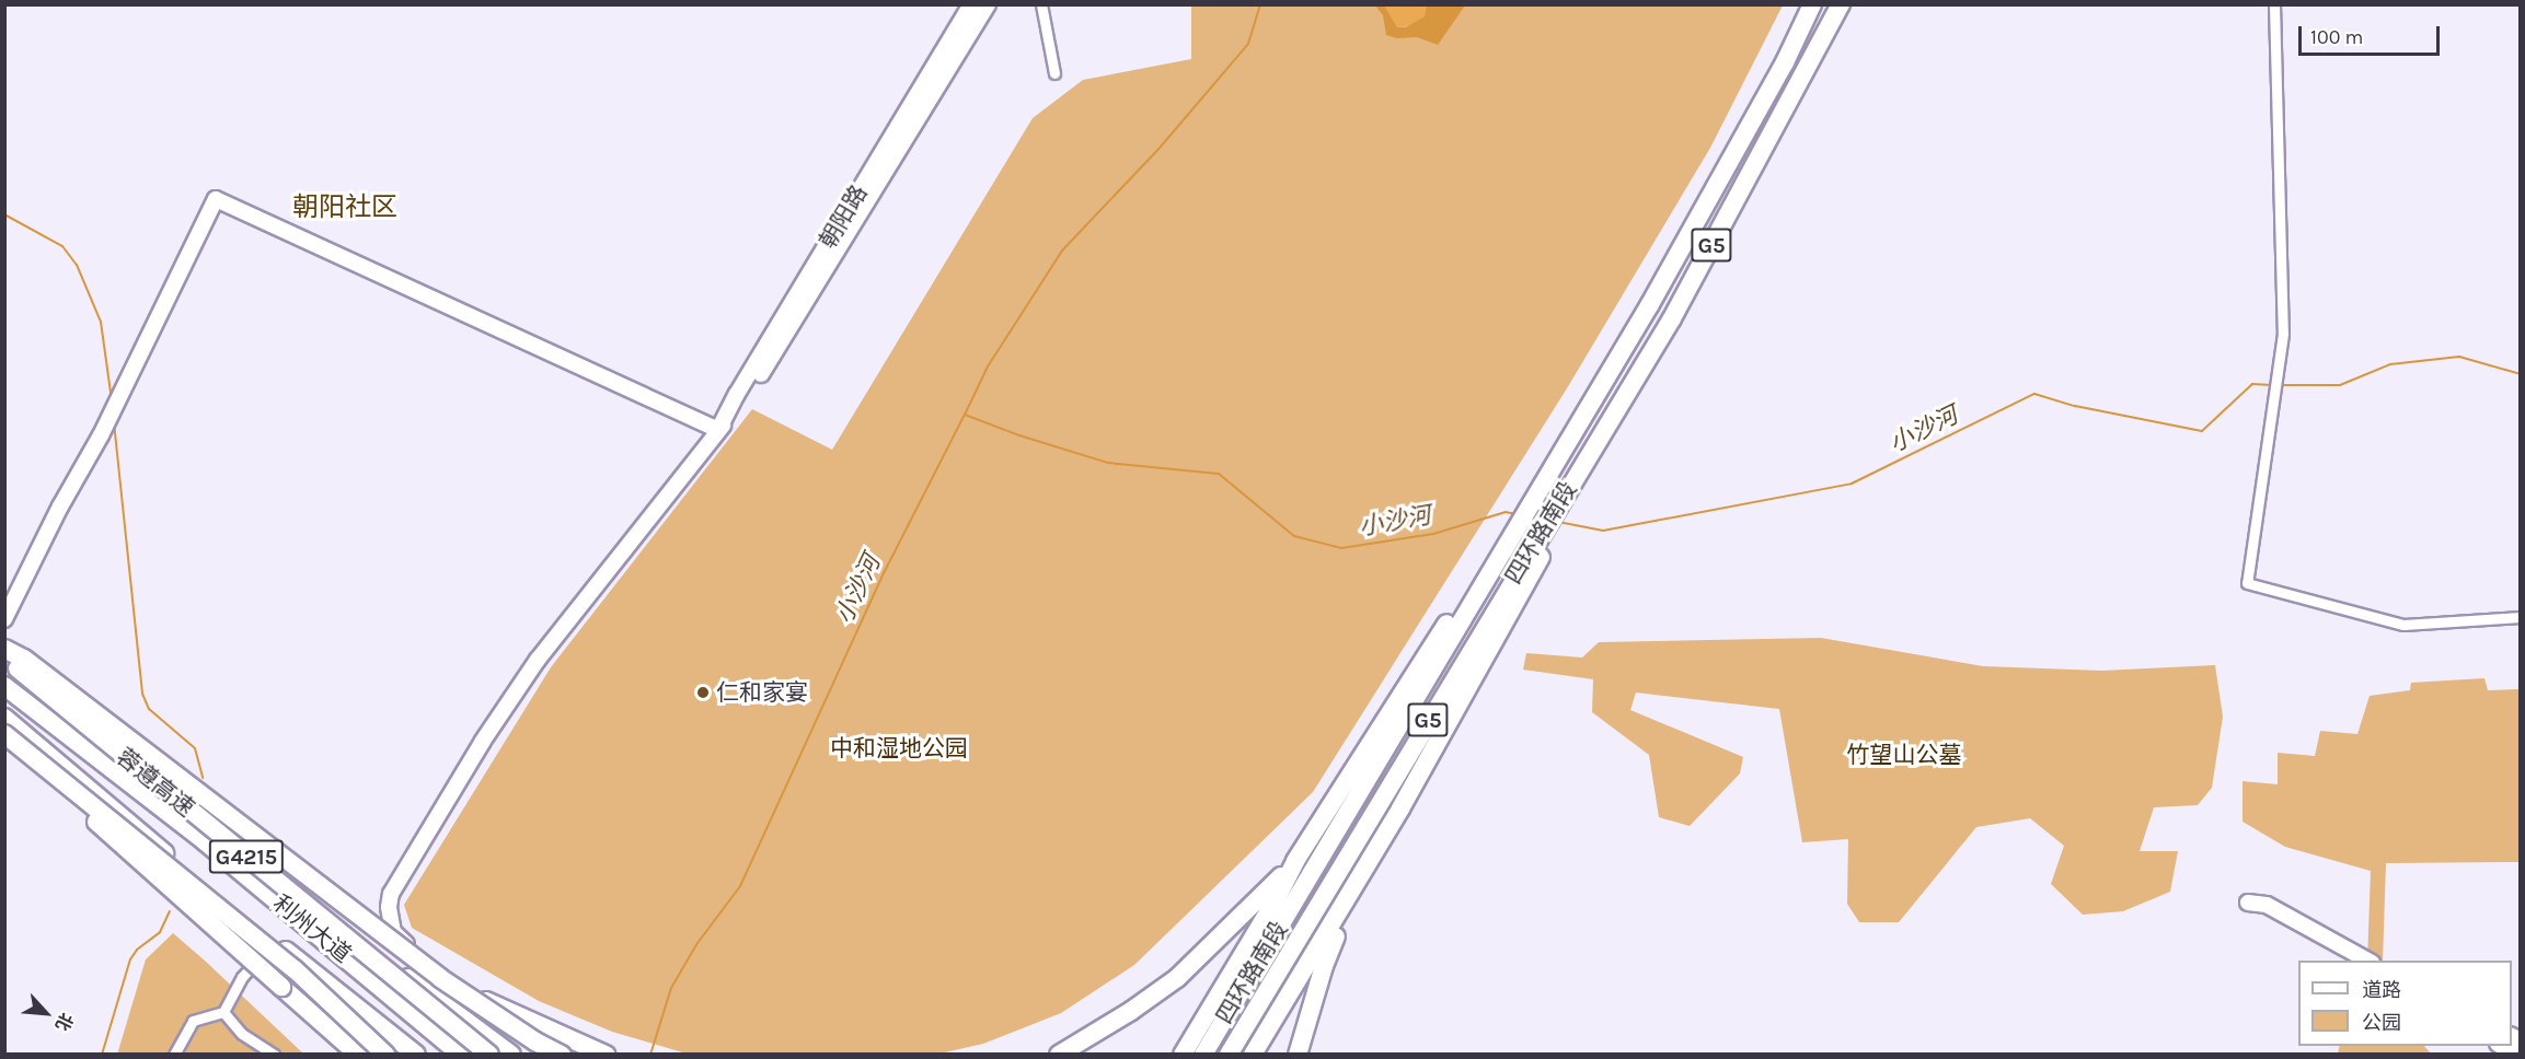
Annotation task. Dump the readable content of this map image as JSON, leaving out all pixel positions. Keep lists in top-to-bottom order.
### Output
{
  "streets": {
    "highway": [
      "G5",
      "四环路南段",
      "蓉遵高速",
      "G4215",
      "利州大道"
    ],
    "main road": ["朝阳路"]
  },
  "crossings": [
    ["G5", "四环路南段"]
  ],
  "districts": ["朝阳社区"],
  "water": ["小沙河"],
  "parks": ["中和湿地公园", "竹望山公墓"],
  "places": ["仁和家宴"],
  "legend": ["道路", "公园"],
  "scale_bar": "100 m",
  "north": "bottom right"
}
